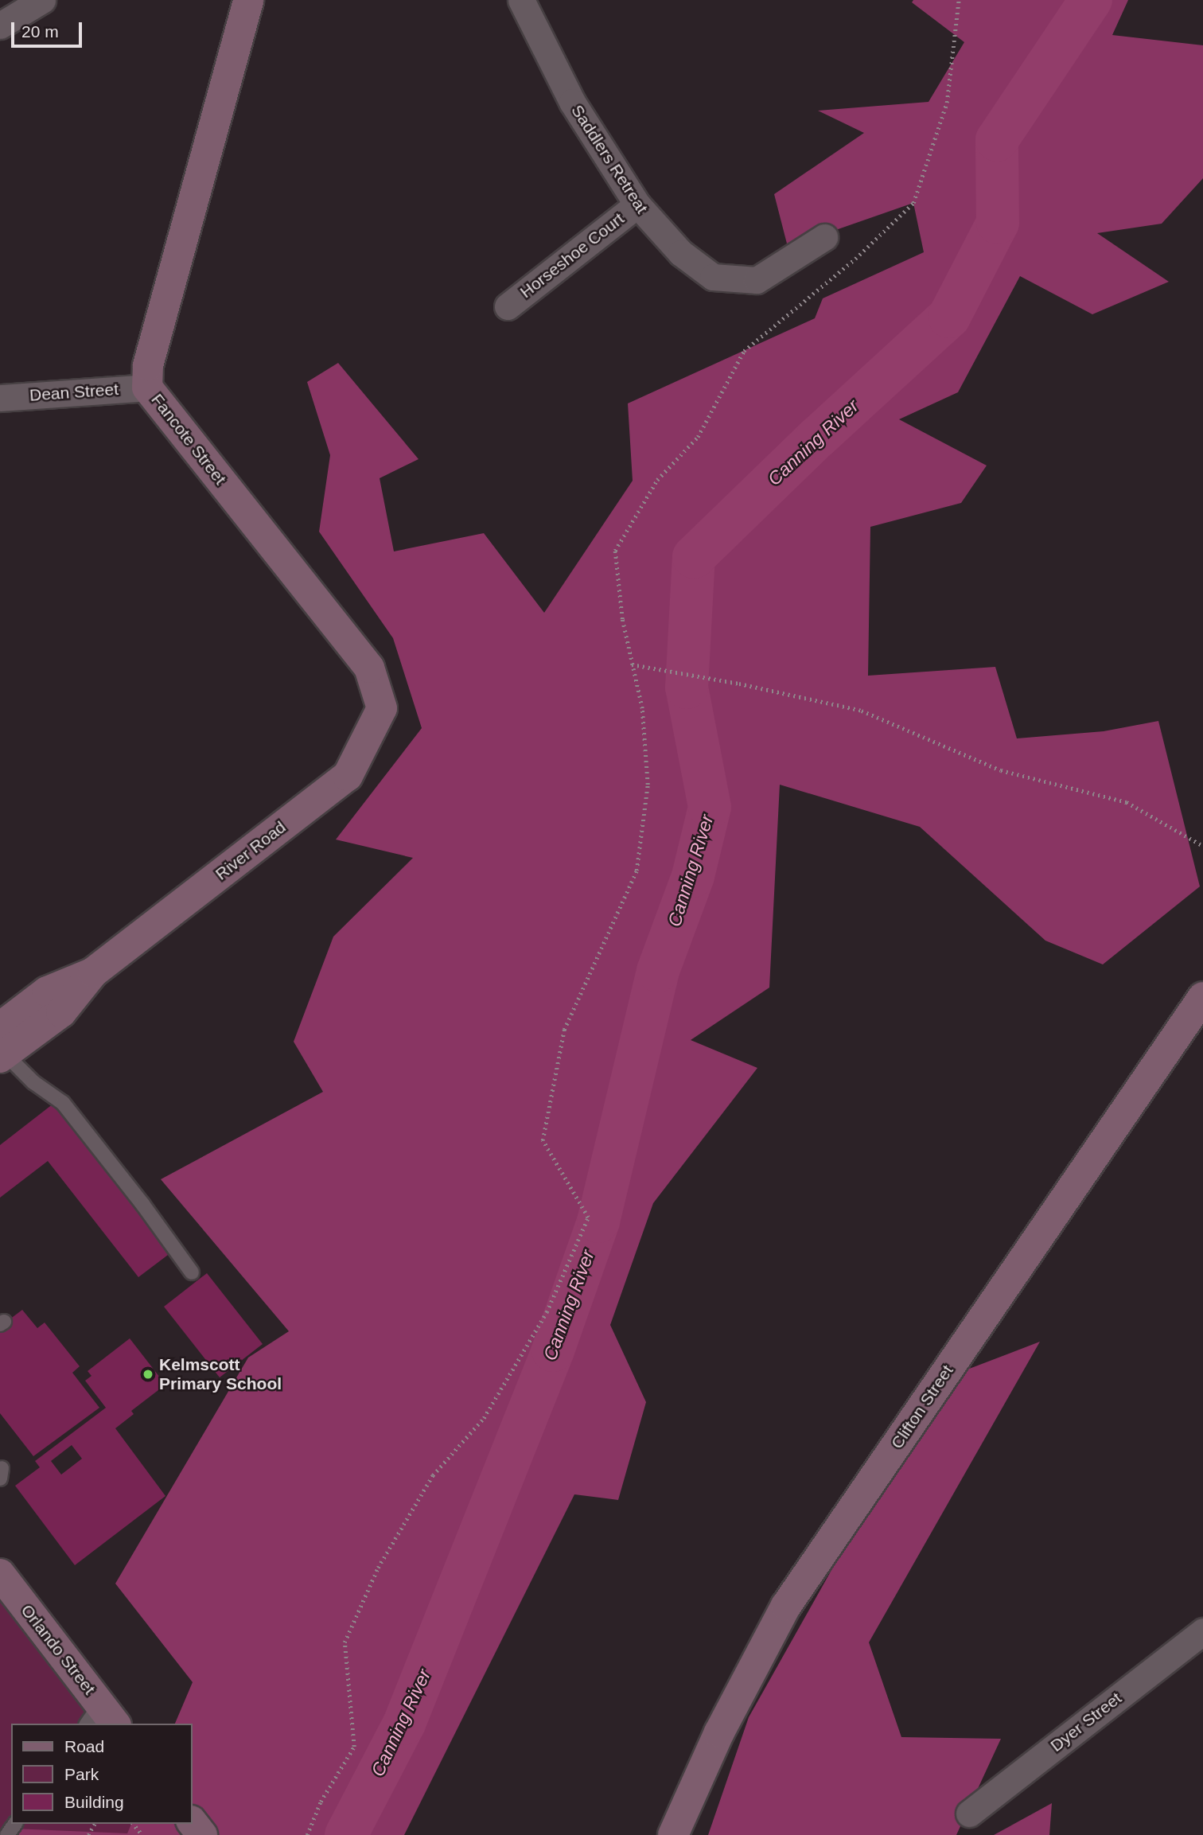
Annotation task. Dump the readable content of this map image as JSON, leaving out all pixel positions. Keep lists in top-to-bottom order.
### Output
{
  "streets": {
    "main road": [
      "Fancote Street",
      "River Road",
      "Clifton Street",
      "Orlando Street"
    ],
    "street": [
      "Saddlers Retreat",
      "Horseshoe Court",
      "Dean Street",
      "Dyer Street"
    ]
  },
  "crossings": [
    ["Saddlers Retreat", "Horseshoe Court"],
    ["Dean Street", "Fancote Street"],
    ["Fancote Street", "River Road"]
  ],
  "water": ["Canning River"],
  "places": ["Kelmscott Primary School"],
  "legend": ["Road", "Park", "Building"],
  "scale_bar": "20 m"
}
